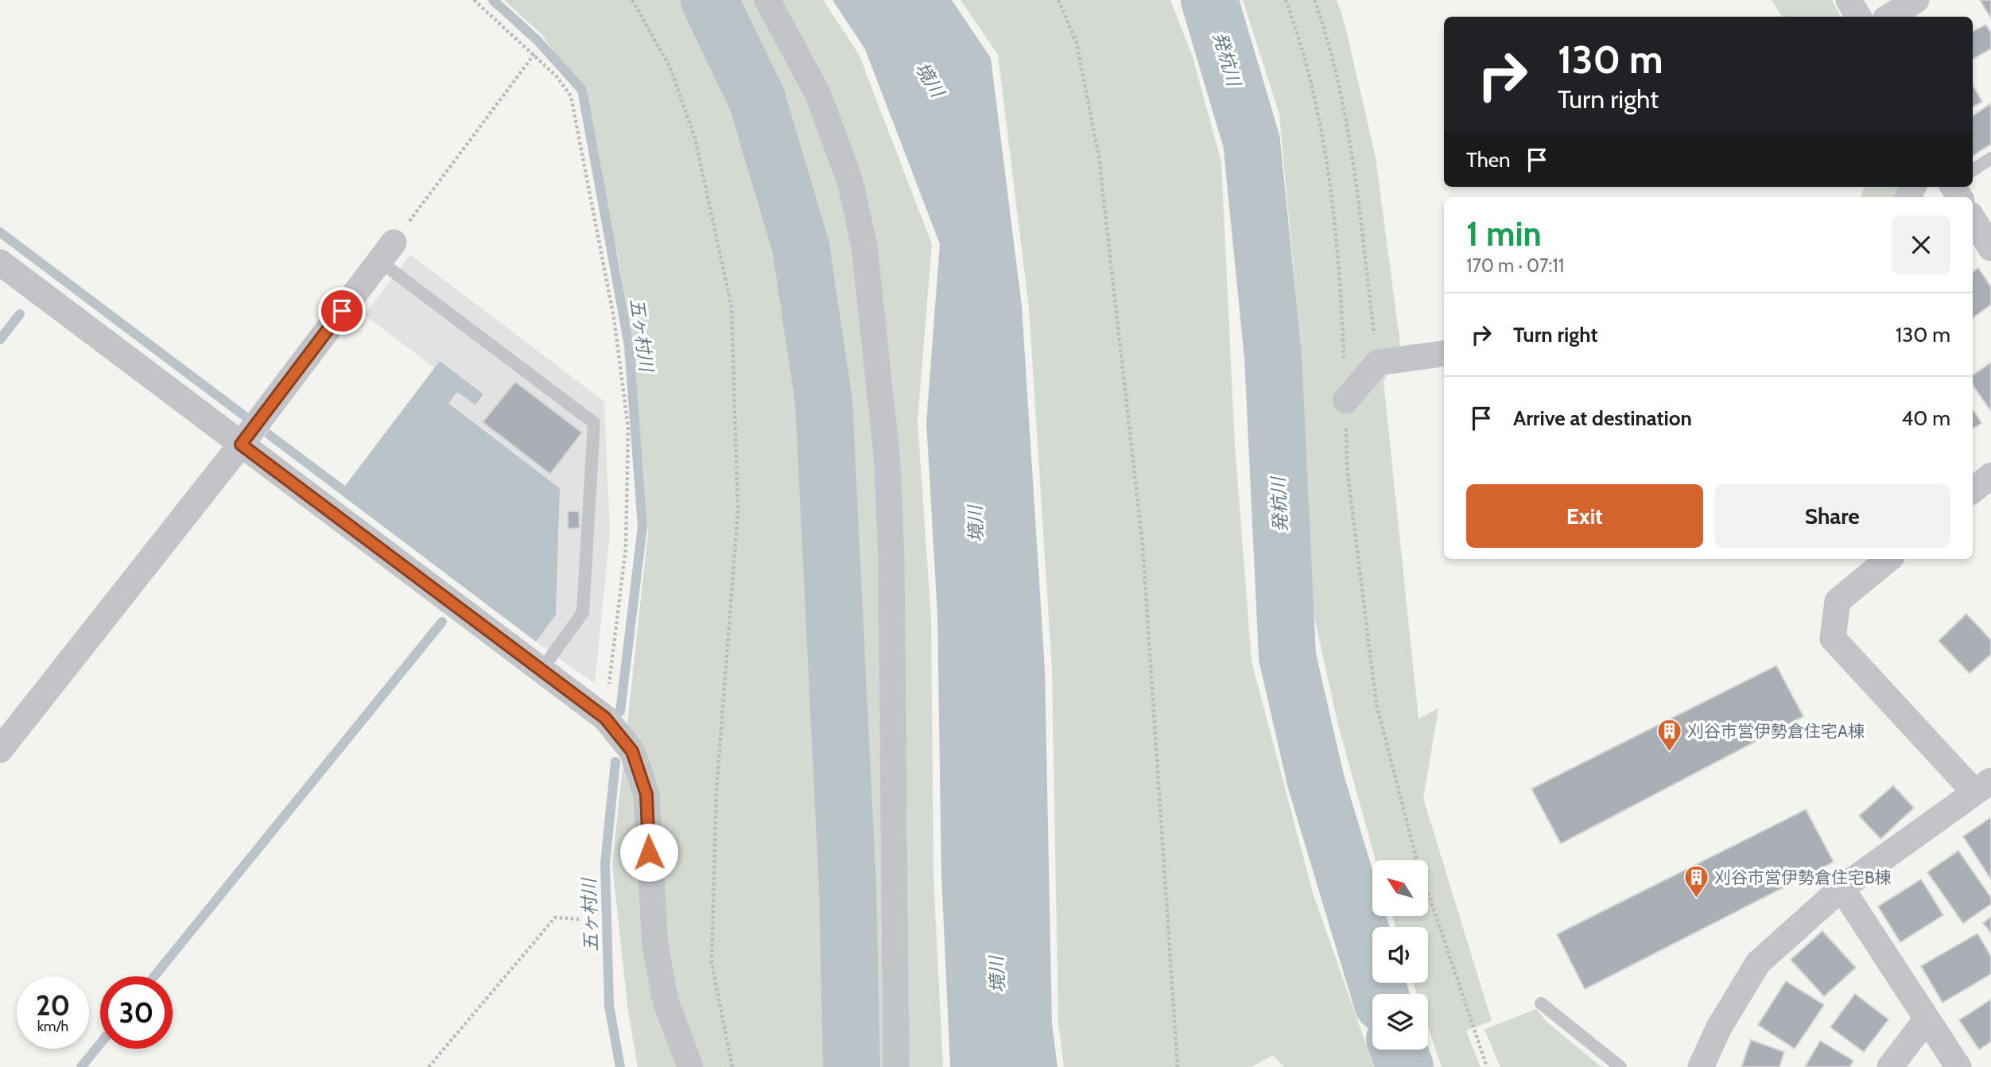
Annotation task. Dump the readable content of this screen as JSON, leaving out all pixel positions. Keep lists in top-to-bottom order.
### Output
{
  "water": ["発杭川", "境川", "五ヶ村川"],
  "places": {
    "building": ["刈谷市営伊勢倉住宅A棟", "刈谷市営伊勢倉住宅B棟"]
  },
  "north": "top left",
  "page": {
    "turn": ["130 m", "Turn right"],
    "then": "Then",
    "heading": ["1 min", "170 m · 07:11"],
    "list": [
      {
        "name": "Turn right",
        "value": "130 m"
      },
      {
        "name": "Arrive at destination",
        "value": "40 m"
      }
    ],
    "buttons": ["Exit", "Share"],
    "speed": "20 km/h",
    "limit": "30"
  }
}
